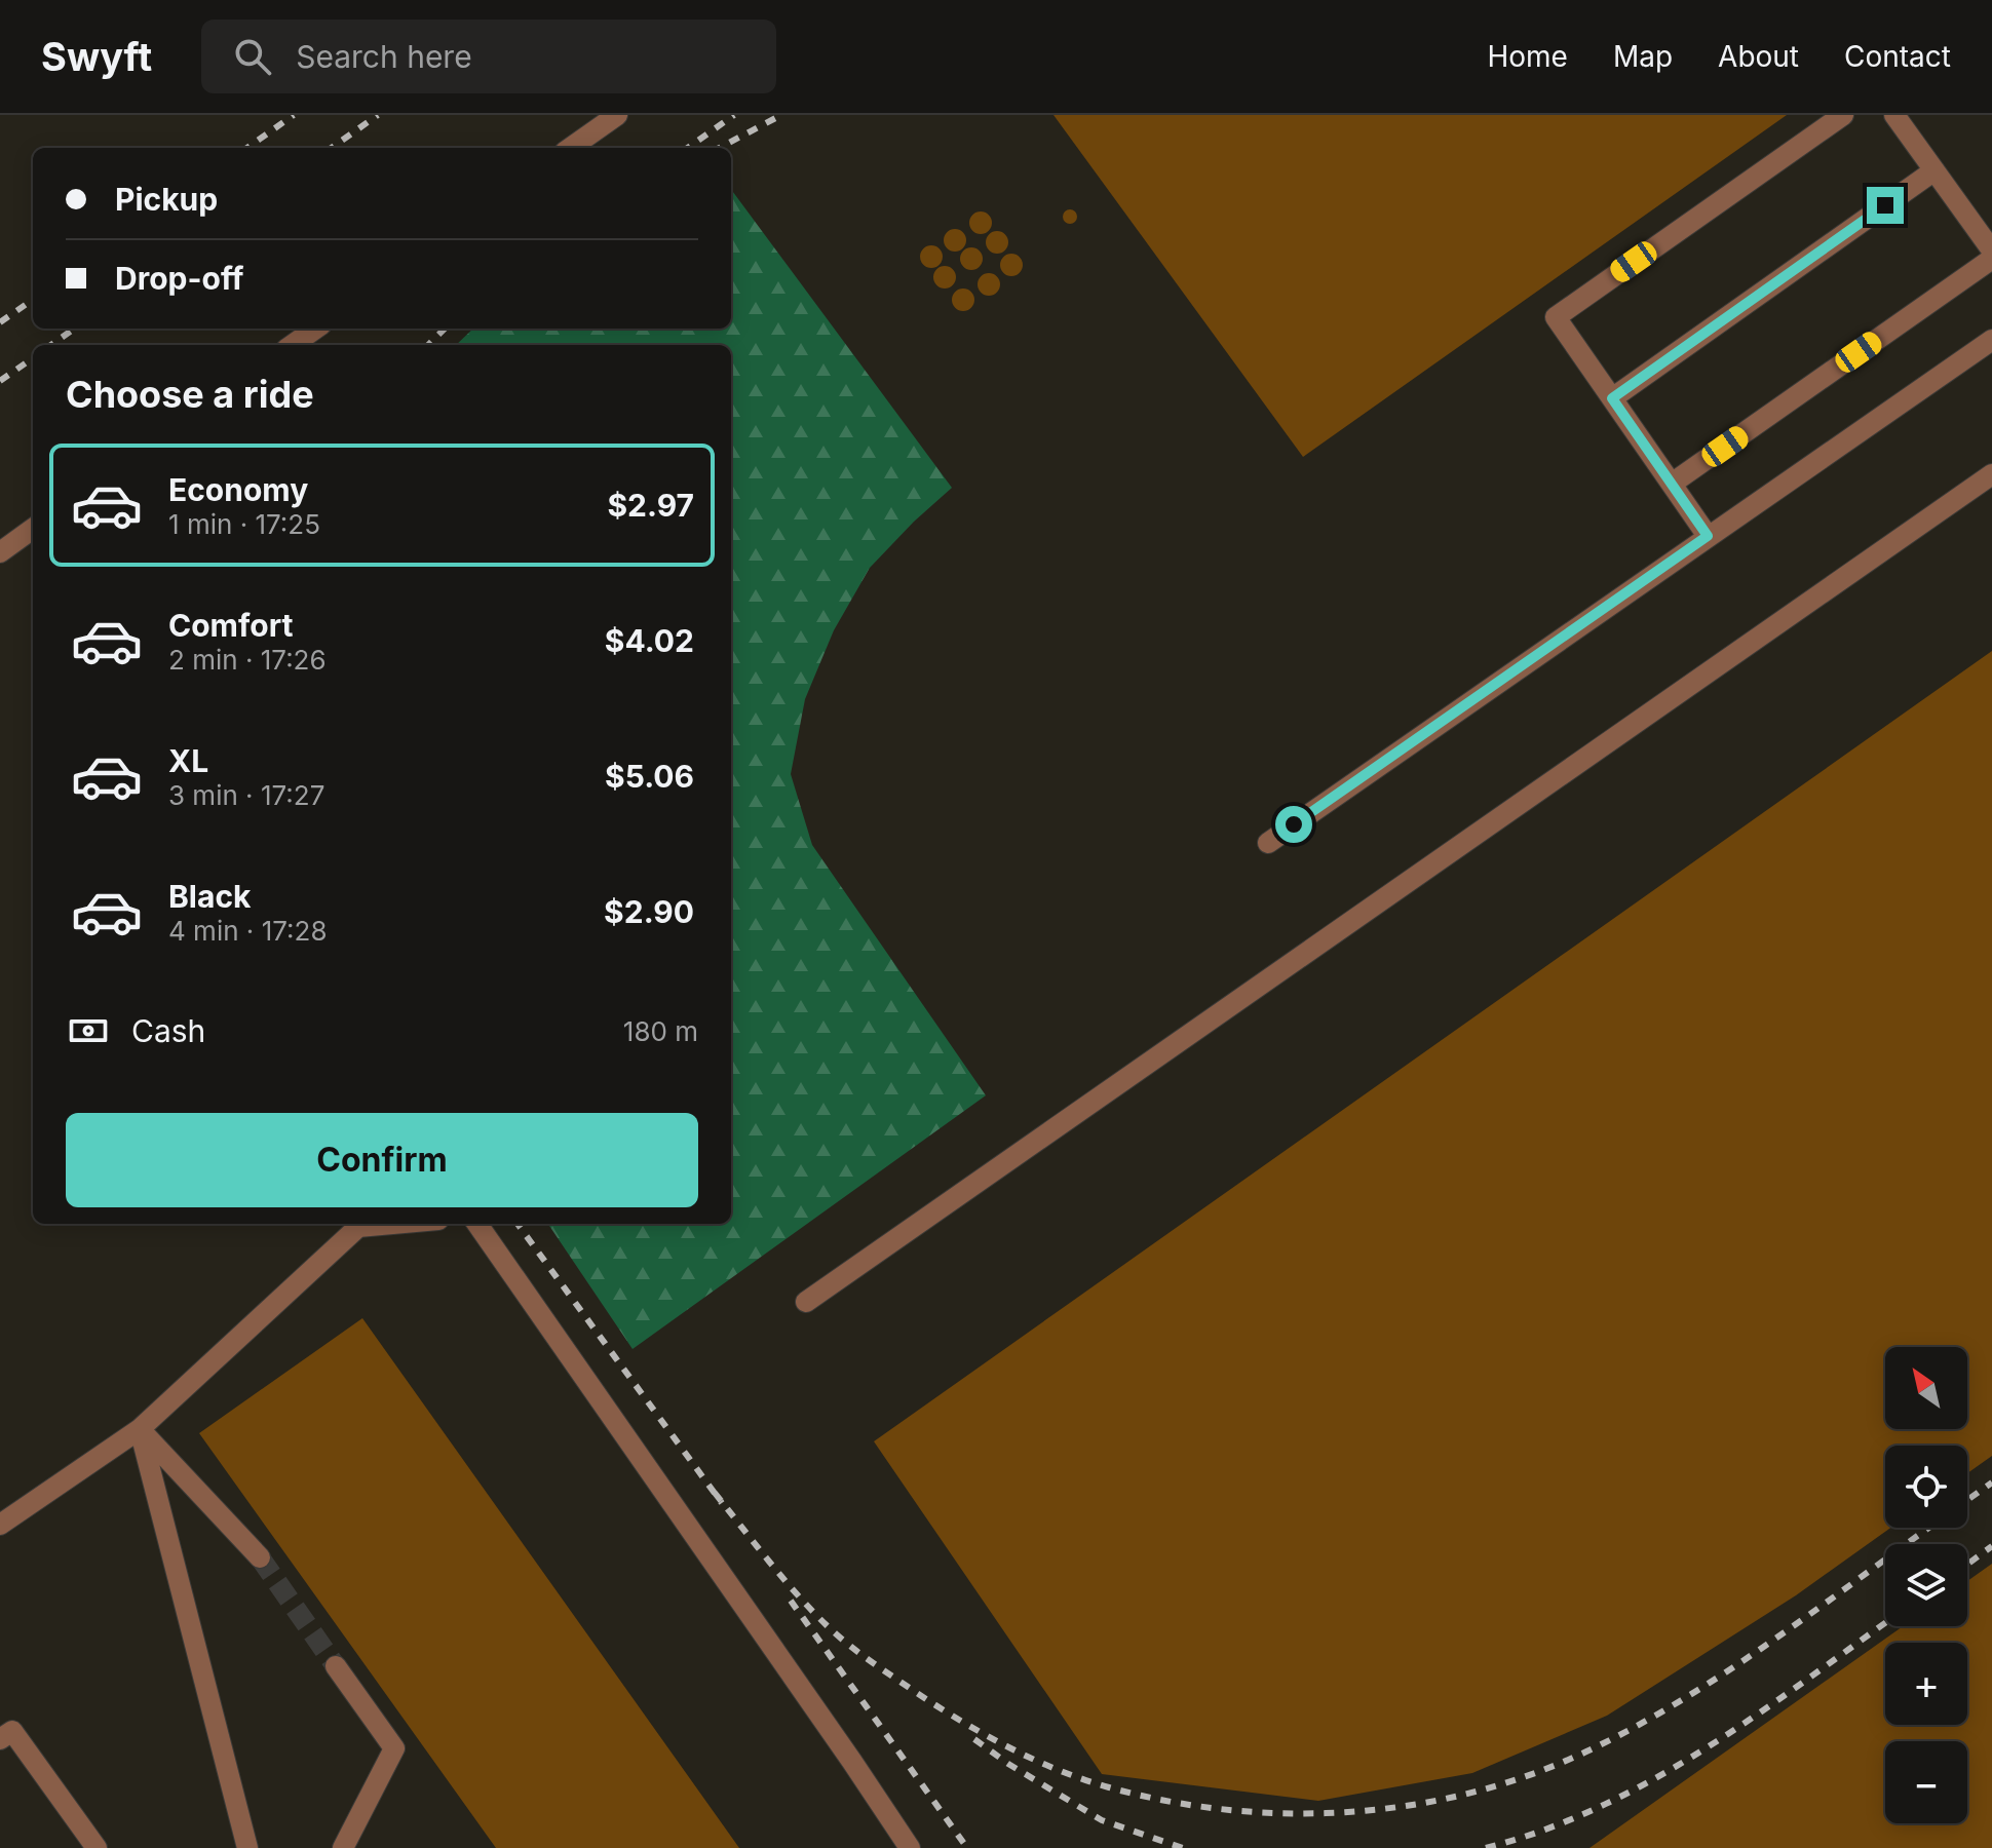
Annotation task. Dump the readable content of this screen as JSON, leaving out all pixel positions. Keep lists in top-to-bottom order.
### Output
{
  "north": "top left",
  "page": {
    "header": "Swyft",
    "search": "Search here",
    "nav": [
      "Home",
      "Map",
      "About",
      "Contact"
    ],
    "banner": ["Pickup", "Drop-off"],
    "heading": "Choose a ride",
    "list": [
      {
        "name": "Economy",
        "note": "1 min · 17:25",
        "value": "$2.97"
      },
      {
        "name": "Comfort",
        "note": "2 min · 17:26",
        "value": "$4.02"
      },
      {
        "name": "XL",
        "note": "3 min · 17:27",
        "value": "$5.06"
      },
      {
        "name": "Black",
        "note": "4 min · 17:28",
        "value": "$2.90"
      }
    ],
    "pay": ["Cash", "180 m"],
    "buttons": "Confirm",
    "map_buttons": ["+", "−"]
  }
}
